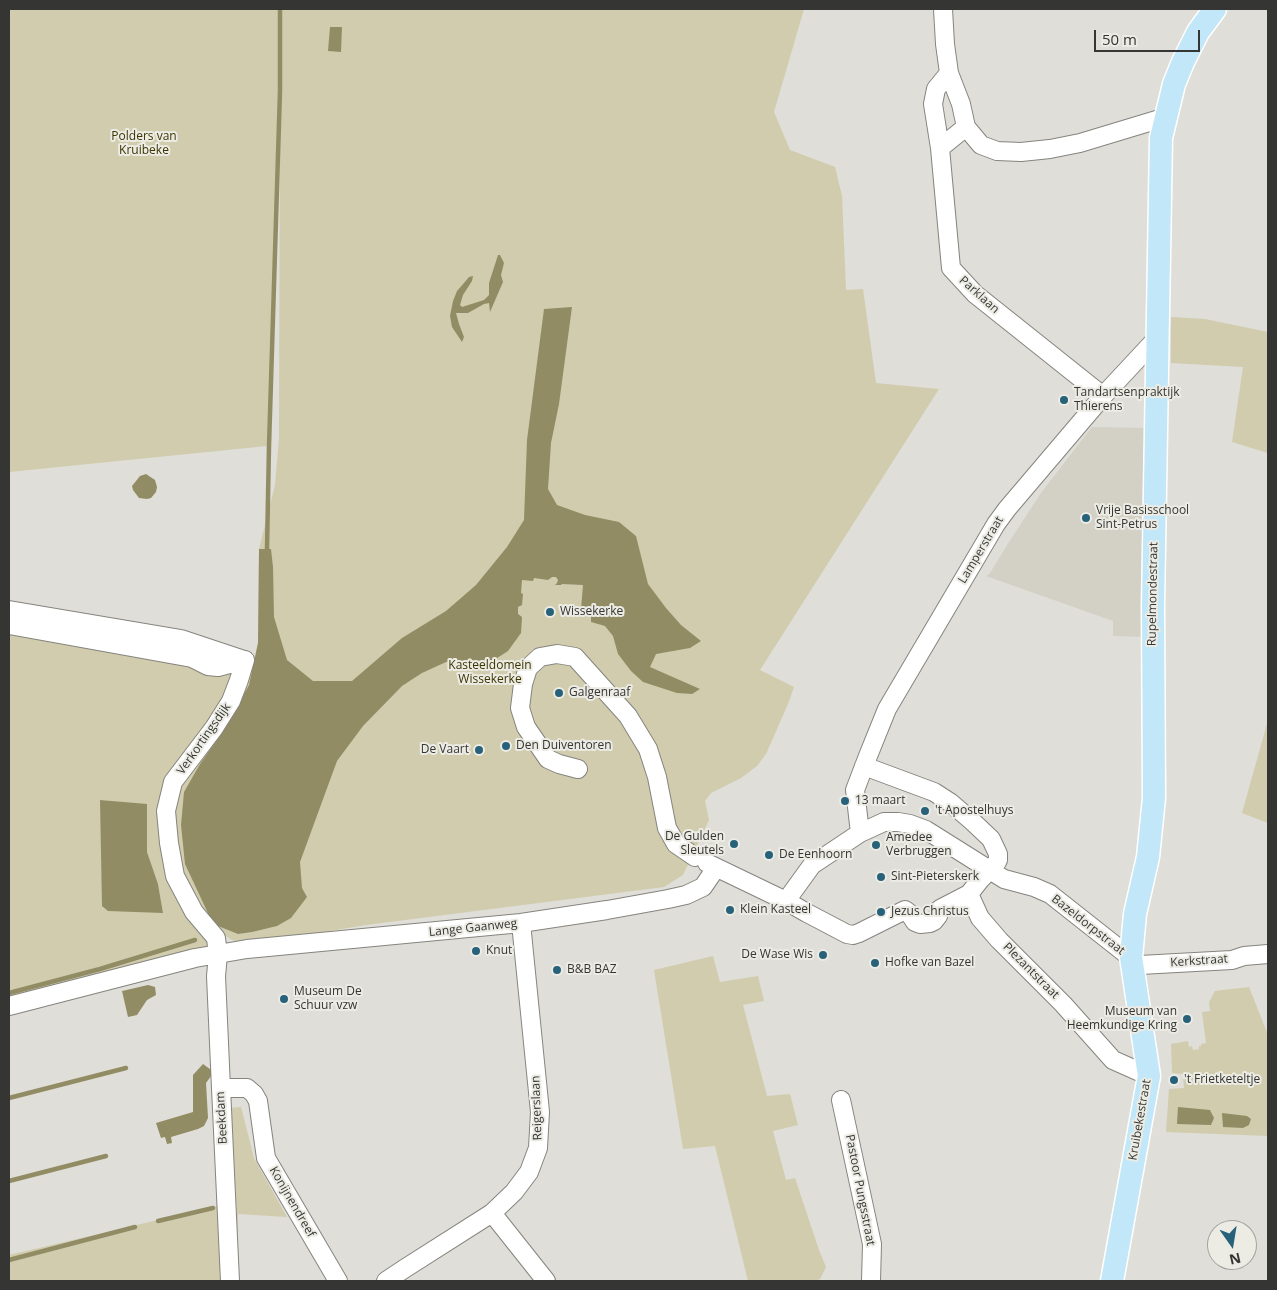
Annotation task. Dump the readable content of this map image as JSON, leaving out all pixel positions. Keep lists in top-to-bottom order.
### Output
{
  "streets": {
    "main road": ["Rupelmondestraat", "Kruibekestraat"],
    "street": [
      "Parklaan",
      "Lamperstraat",
      "Verkortingsdijk",
      "Bazeldorpstraat",
      "Lange Gaanweg",
      "Kerkstraat",
      "Plezantstraat",
      "Reigerslaan",
      "Beekdam",
      "Pastoor Pungsstraat",
      "Konijnendreef"
    ]
  },
  "crossings": [
    ["Parklaan", "Lamperstraat"],
    ["Lamperstraat", "Rupelmondestraat"],
    ["Lamperstraat", "Bazeldorpstraat"],
    ["Rupelmondestraat", "Bazeldorpstraat"],
    ["Rupelmondestraat", "Kerkstraat"],
    ["Rupelmondestraat", "Kruibekestraat"],
    ["Verkortingsdijk", "Lange Gaanweg"],
    ["Verkortingsdijk", "Beekdam"],
    ["Bazeldorpstraat", "Kerkstraat"],
    ["Bazeldorpstraat", "Kruibekestraat"],
    ["Lange Gaanweg", "Reigerslaan"],
    ["Lange Gaanweg", "Beekdam"],
    ["Kerkstraat", "Kruibekestraat"],
    ["Plezantstraat", "Kruibekestraat"],
    ["Beekdam", "Konijnendreef"]
  ],
  "parks": ["Polders van Kruibeke", "Kasteeldomein Wissekerke"],
  "places": [
    "Tandartsenpraktijk Thierens",
    "Vrije Basisschool Sint-Petrus",
    "Wissekerke",
    "Galgenraaf",
    "Den Duiventoren",
    "De Vaart",
    "13 maart",
    "'t Apostelhuys",
    "De Gulden Sleutels",
    "Amedee Verbruggen",
    "De Eenhoorn",
    "Sint-Pieterskerk",
    "Klein Kasteel",
    "Jezus Christus",
    "Knut",
    "De Wase Wis",
    "Hofke van Bazel",
    "B&B BAZ",
    "Museum De Schuur vzw",
    "Museum van Heemkundige Kring",
    "'t Frietketeltje"
  ],
  "scale_bar": "50 m",
  "north": "bottom"
}
